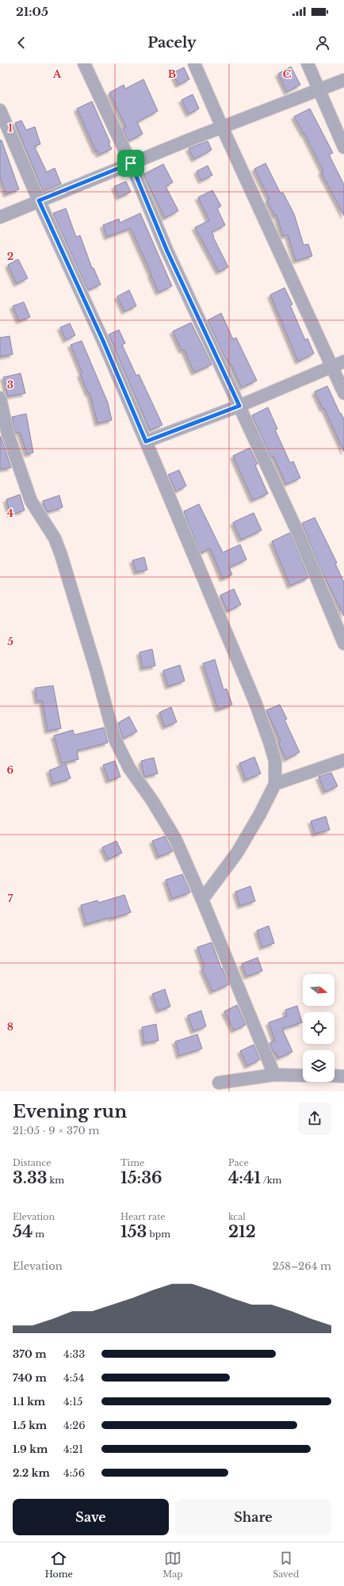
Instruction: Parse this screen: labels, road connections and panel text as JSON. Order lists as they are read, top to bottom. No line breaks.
{"north":"right","page":{"status":"21:05","header":"Pacely","heading":["Evening run","21:05 · 9 × 370 m"],"stats":[["Distance","3.33 km"],["Time","15:36"],["Pace","4:41 /km"],["Elevation","54 m"],["Heart rate","153 bpm"],["kcal","212"]],"chart":["Elevation","258–264 m"],"list":[{"name":"370 m","note":"4:33"},{"name":"740 m","note":"4:54"},{"name":"1.1 km","note":"4:15"},{"name":"1.5 km","note":"4:26"},{"name":"1.9 km","note":"4:21"},{"name":"2.2 km","note":"4:56"}],"buttons":["Save","Share"],"tabs":["Home","Map","Saved"]},"grid":{"columns":["A","B","C"],"rows":["1","2","3","4","5","6","7","8"]}}
